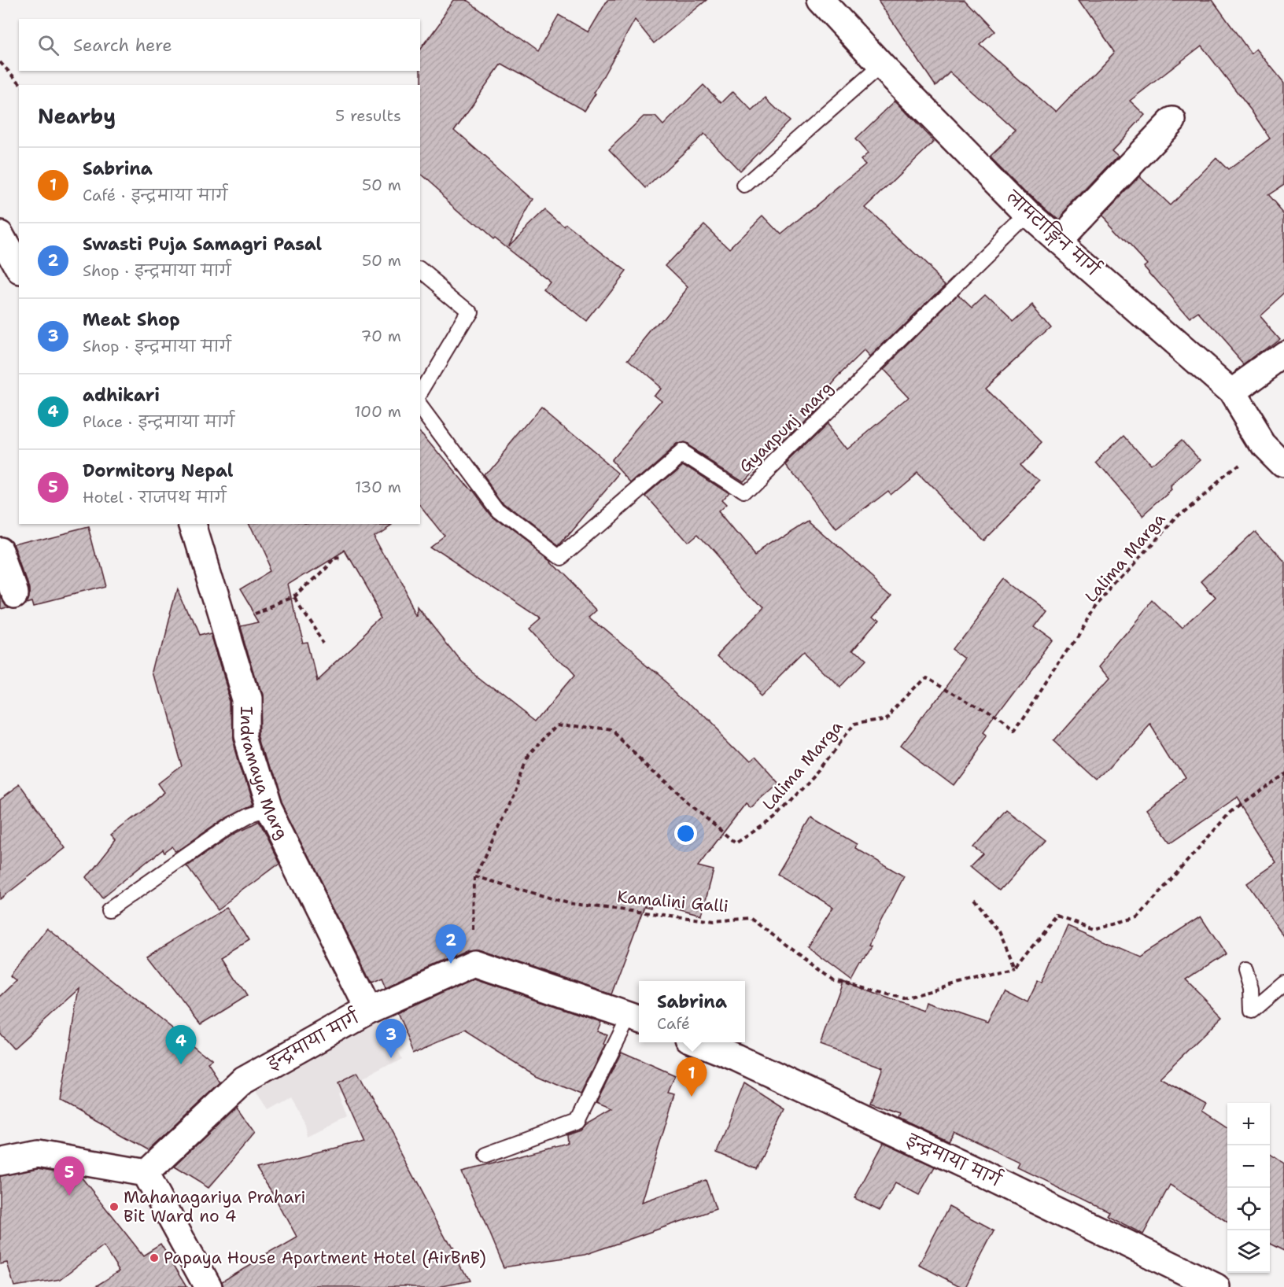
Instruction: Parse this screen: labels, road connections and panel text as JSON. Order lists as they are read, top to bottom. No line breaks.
{"streets":{"street":["लामटाङ्गिन मार्ग","Indramaya Marg","इन्द्रमाया मार्ग"],"lane":["Gyanpunj marg"],"path":["Lalima Marga","Kamalini Galli"]},"crossings":[["लामटाङ्गिन मार्ग","Gyanpunj marg"],["लामटाङ्गिन मार्ग","Lalima Marga"],["Lalima Marga","Kamalini Galli"],["Lalima Marga","इन्द्रमाया मार्ग"],["Indramaya Marg","इन्द्रमाया मार्ग"]],"places":["Mahanagariya Prahari Bit Ward no 4","Papaya House Apartment Hotel (AirBnB)"],"page":{"search":"Search here","heading":["Nearby","5 results"],"list":[{"mark":"1","name":"Sabrina","note":"Café · इन्द्रमाया मार्ग","value":"50 m"},{"mark":"2","name":"Swasti Puja Samagri Pasal","note":"Shop · इन्द्रमाया मार्ग","value":"50 m"},{"mark":"3","name":"Meat Shop","note":"Shop · इन्द्रमाया मार्ग","value":"70 m"},{"mark":"4","name":"adhikari","note":"Place · इन्द्रमाया मार्ग","value":"100 m"},{"mark":"5","name":"Dormitory Nepal","note":"Hotel · राजपथ मार्ग","value":"130 m"}],"pins":["2","3","4","1","5"],"popup":["Sabrina","Café"],"map_buttons":["+","−"]}}
